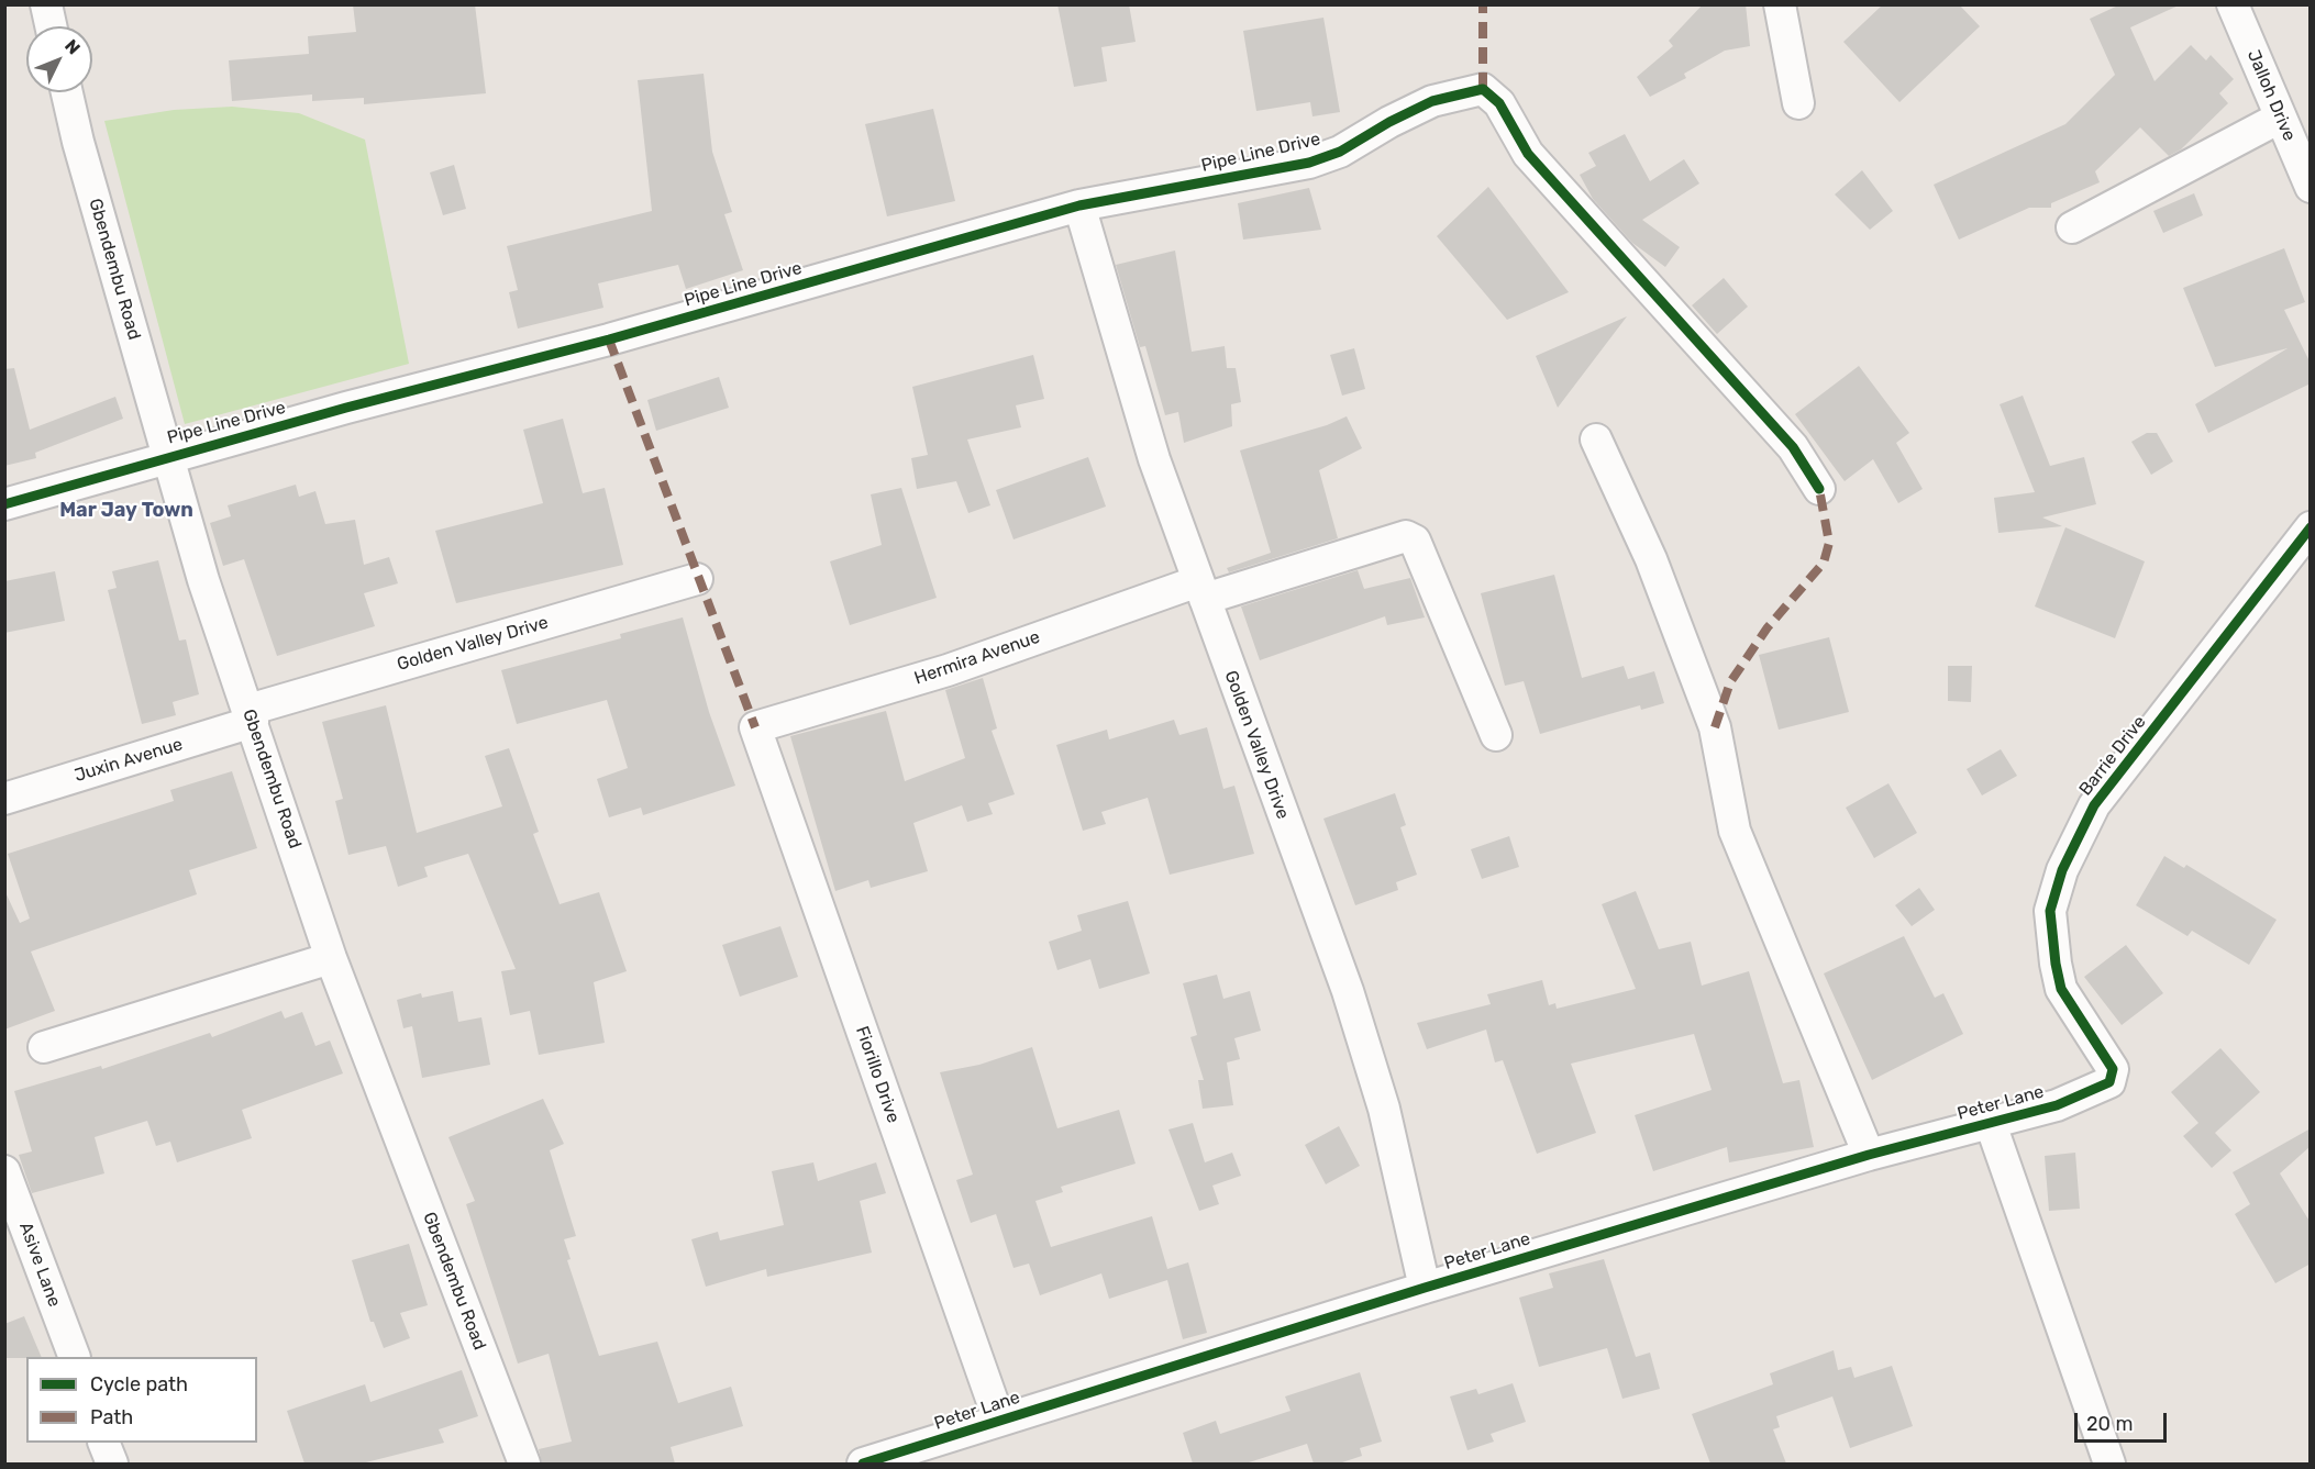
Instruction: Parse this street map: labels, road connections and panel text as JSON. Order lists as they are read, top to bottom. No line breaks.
{"streets":{"street":["Jalloh Drive","Pipe Line Drive","Gbendembu Road","Golden Valley Drive","Hermira Avenue","Barrie Drive","Juxin Avenue","Fiorillo Drive","Peter Lane","Asive Lane"]},"crossings":[["Pipe Line Drive","Gbendembu Road"],["Pipe Line Drive","Golden Valley Drive"],["Gbendembu Road","Golden Valley Drive"],["Gbendembu Road","Juxin Avenue"],["Golden Valley Drive","Hermira Avenue"],["Golden Valley Drive","Juxin Avenue"],["Golden Valley Drive","Peter Lane"],["Hermira Avenue","Fiorillo Drive"],["Barrie Drive","Peter Lane"],["Fiorillo Drive","Peter Lane"]],"districts":["Mar Jay Town"],"legend":["Cycle path","Path"],"scale_bar":"20 m","north":"top right"}
